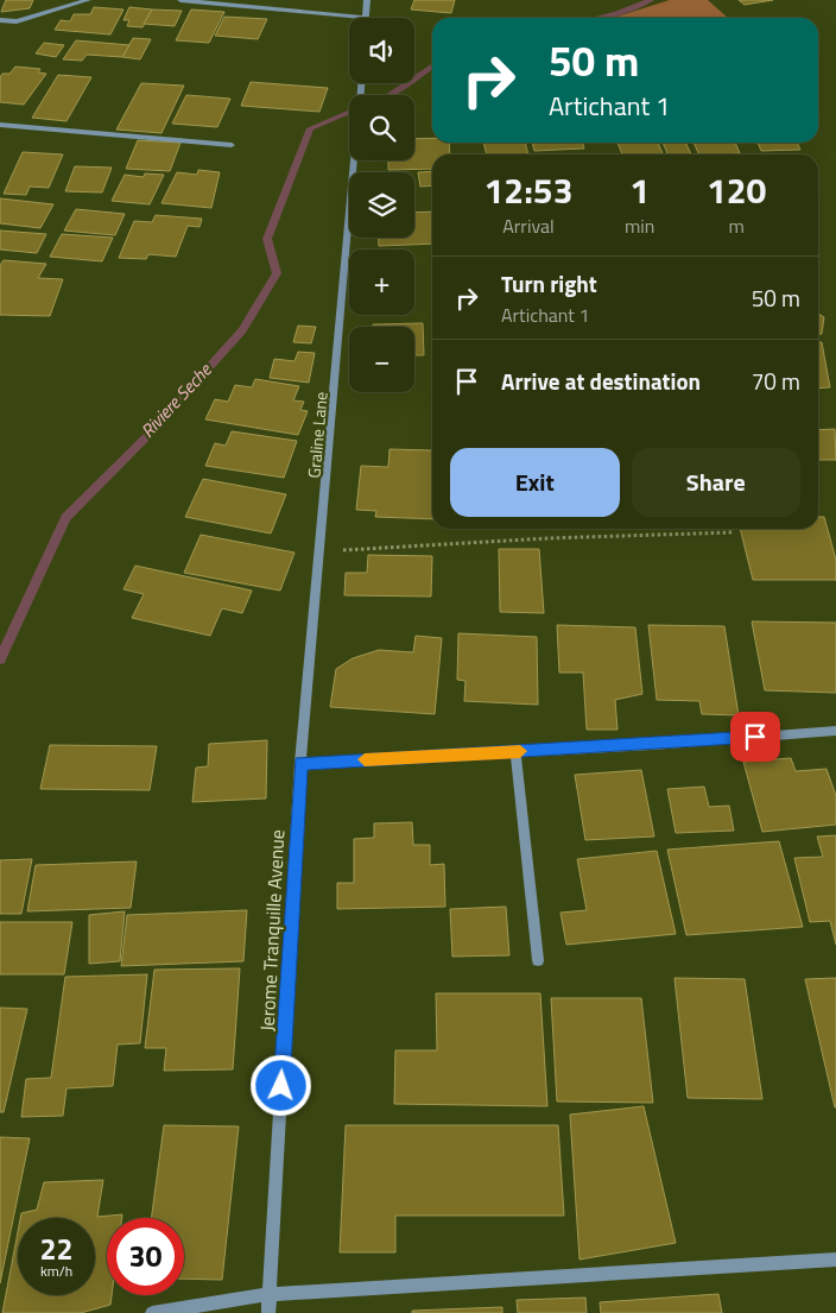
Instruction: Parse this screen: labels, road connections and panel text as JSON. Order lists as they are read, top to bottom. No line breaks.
{"streets":{"street":["Graline Lane","Jerome Tranquille Avenue"]},"crossings":[["Graline Lane","Jerome Tranquille Avenue"]],"water":["Riviere Seche"],"page":{"map_buttons":["+","−"],"turn":["50 m","Artichant 1"],"eta":["12:53","Arrival","1","min","120","m"],"list":[{"name":"Turn right","note":"Artichant 1","value":"50 m"},{"name":"Arrive at destination","value":"70 m"}],"buttons":["Exit","Share"],"speed":"22 km/h","limit":"30"}}
